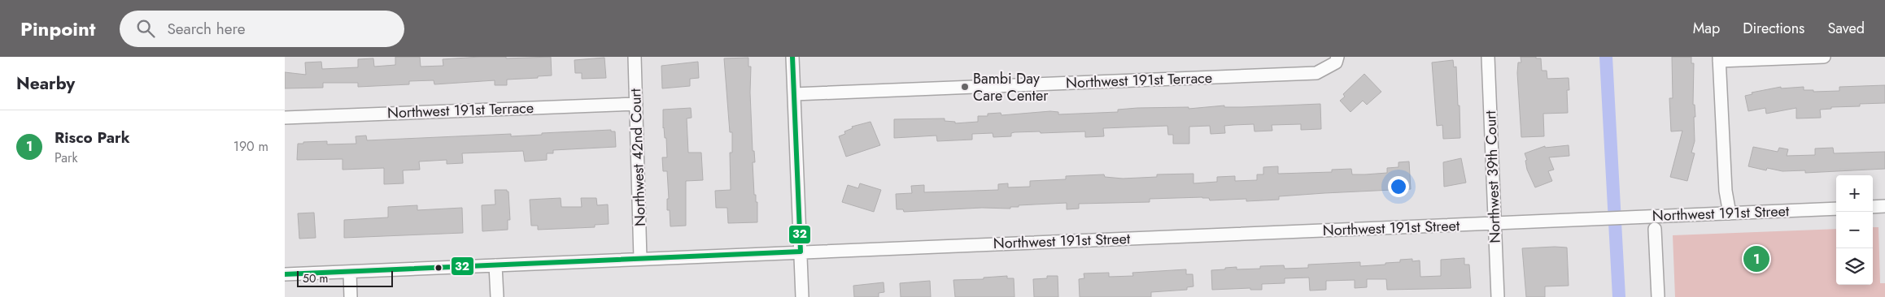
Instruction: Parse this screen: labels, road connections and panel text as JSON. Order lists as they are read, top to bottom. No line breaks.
{"streets":{"street":["Northwest 191st Terrace","Northwest 42nd Court","Northwest 39th Court","Northwest 191st Street"]},"crossings":[["Northwest 191st Terrace","Northwest 42nd Court"],["Northwest 42nd Court","Northwest 191st Street"],["Northwest 39th Court","Northwest 191st Street"]],"places":["Bambi Day Care Center"],"lines":["transit line 32"],"scale_bar":"50 m","page":{"header":"Pinpoint","search":"Search here","nav":["Map","Directions","Saved"],"heading":"Nearby","list":[{"mark":"1","name":"Risco Park","note":"Park","value":"190 m"}],"map_buttons":["+","−"],"pins":"1","scale":"50 m"}}
